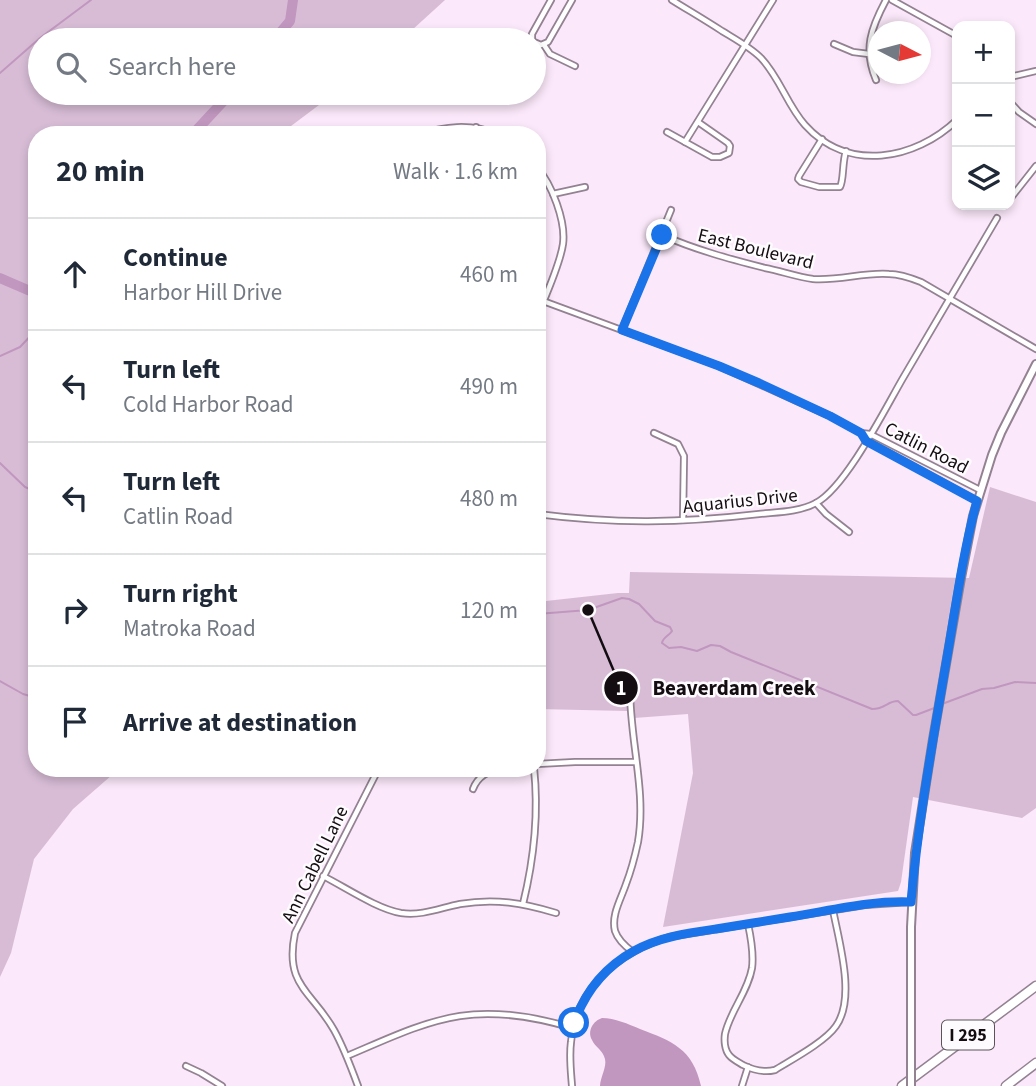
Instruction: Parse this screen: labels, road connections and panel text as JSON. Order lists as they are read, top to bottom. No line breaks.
{"streets":{"highway":["I 295"],"street":["East Boulevard","Catlin Road","Aquarius Drive","Ann Cabell Lane"]},"crossings":[["East Boulevard","Aquarius Drive"],["Catlin Road","Aquarius Drive"]],"places":["Beaverdam Creek"],"north":"right","page":{"map_buttons":["+","−"],"search":"Search here","heading":["20 min","Walk · 1.6 km"],"list":[["Continue","Harbor Hill Drive","460 m"],["Turn left","Cold Harbor Road","490 m"],["Turn left","Catlin Road","480 m"],["Turn right","Matroka Road","120 m"],"Arrive at destination"]}}
